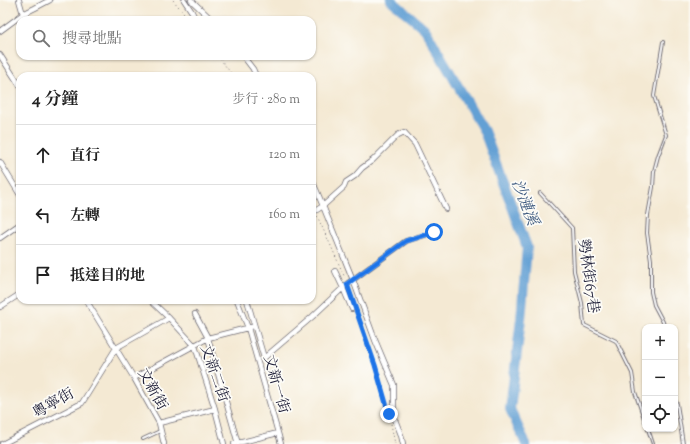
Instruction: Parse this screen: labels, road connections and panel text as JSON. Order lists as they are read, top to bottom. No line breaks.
{"streets":{"street":["文新二街","文新一街","文新街","粵寧街"],"lane":["勢林街67巷"]},"crossings":[["文新二街","文新一街"],["文新二街","粵寧街"],["文新街","粵寧街"]],"water":["沙漣溪"],"page":{"search":"搜尋地點","heading":["4 分鐘","步行 · 280 m"],"list":[["直行","120 m"],["左轉","160 m"],"抵達目的地"],"map_buttons":["+","−"]}}
